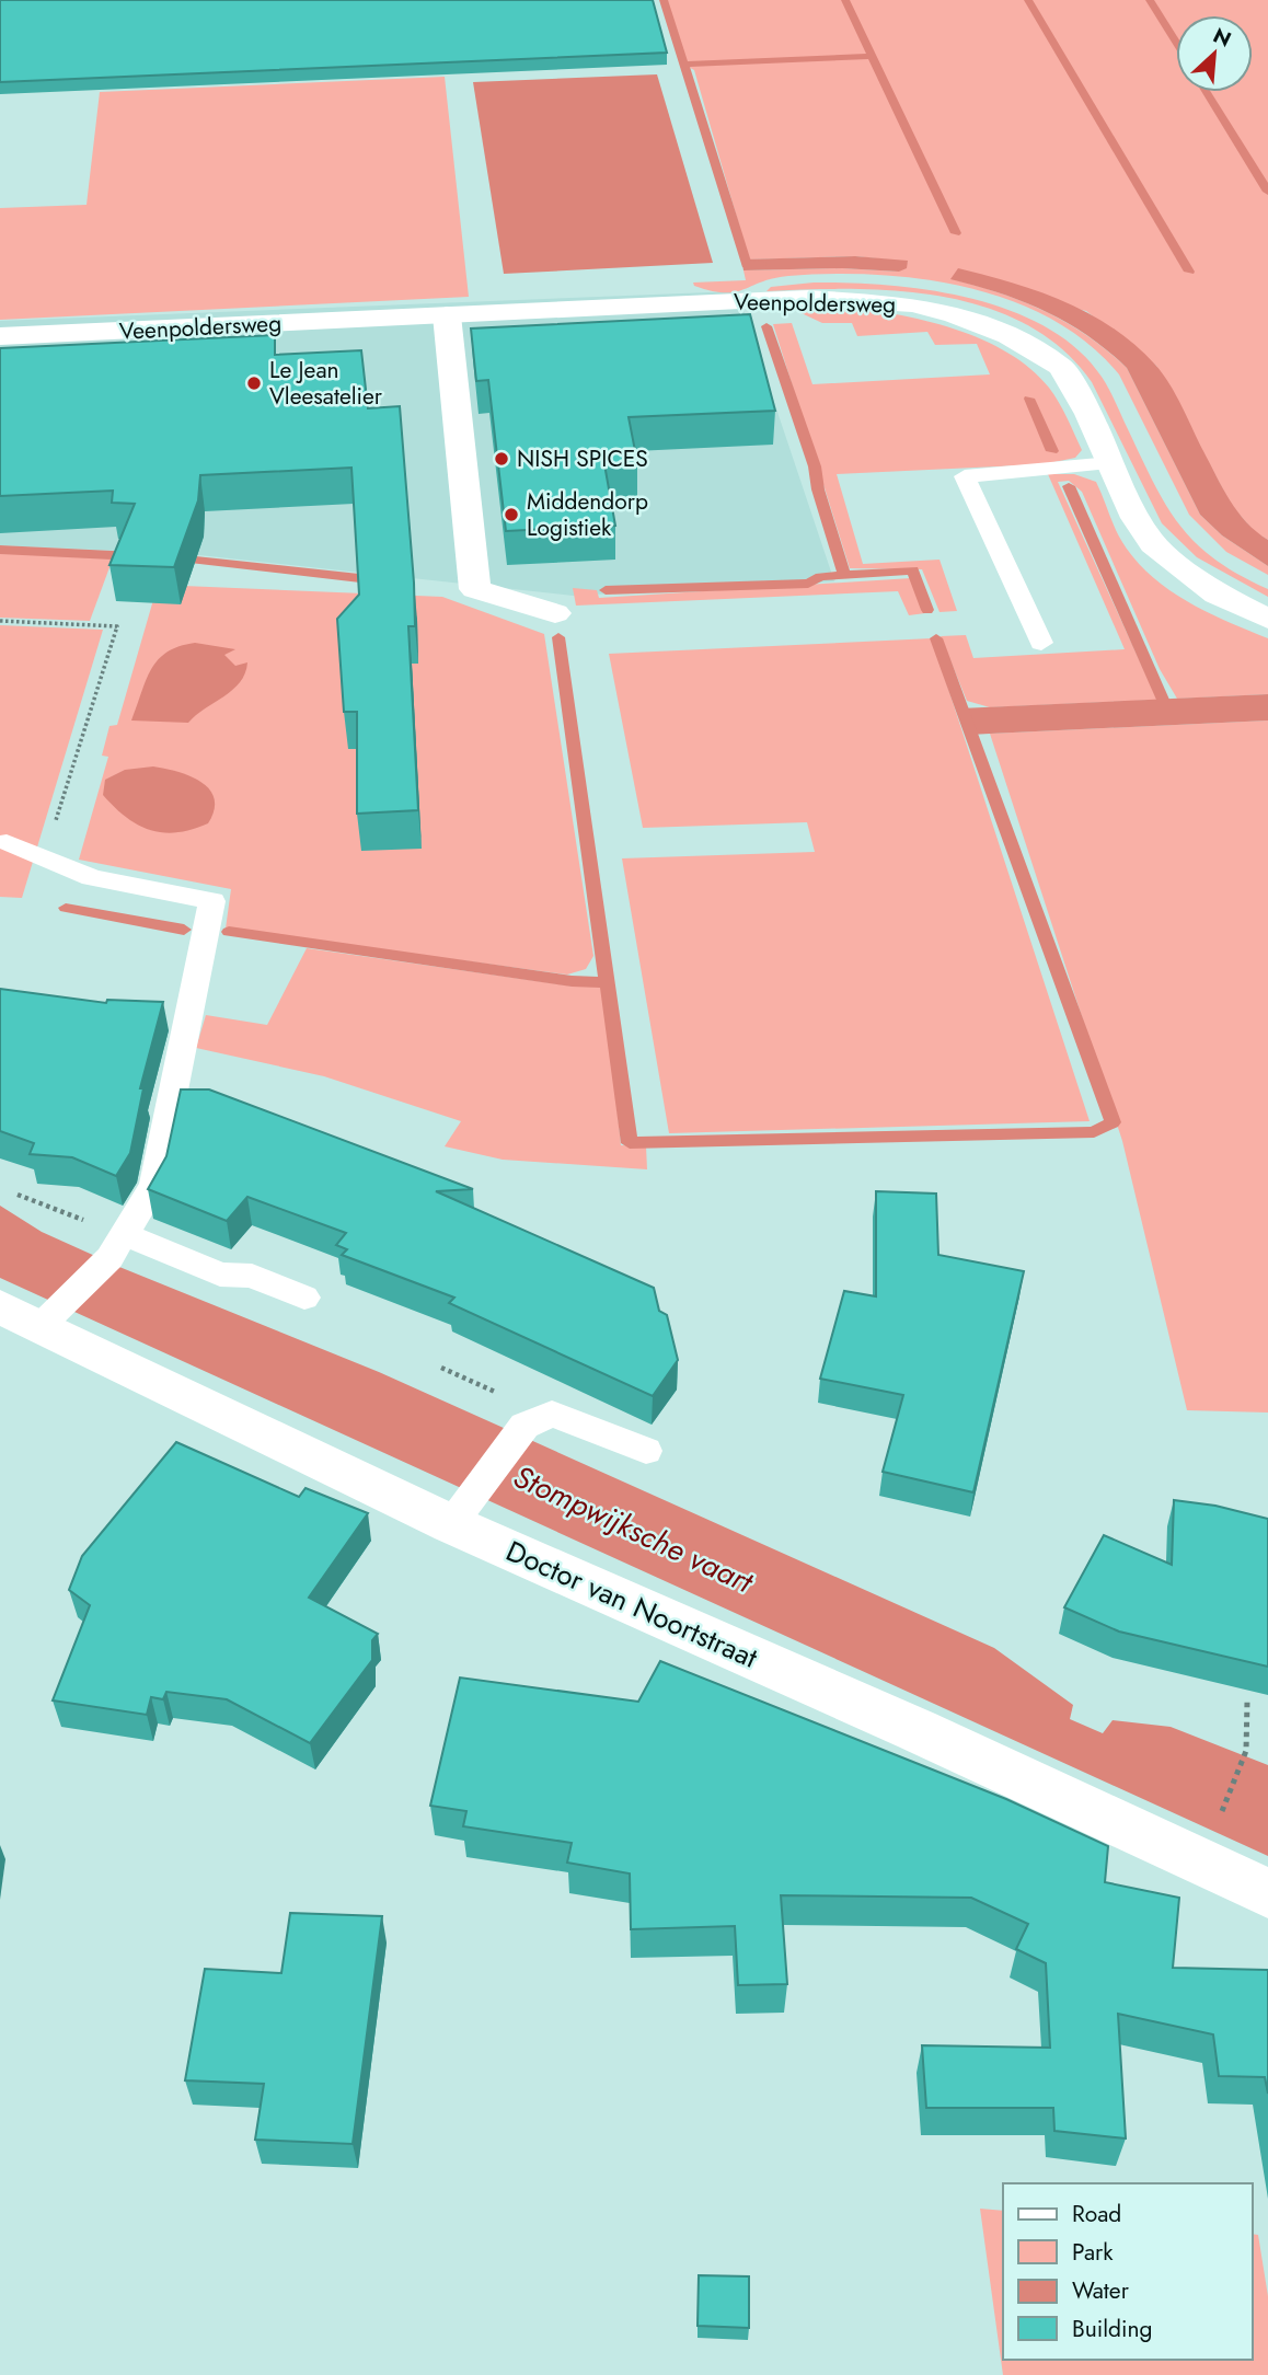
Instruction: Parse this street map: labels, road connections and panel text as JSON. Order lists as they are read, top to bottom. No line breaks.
{"streets":{"street":["Veenpoldersweg","Doctor van Noortstraat"]},"water":["Stompwijksche vaart"],"places":["Le Jean Vleesatelier","NISH SPICES","Middendorp Logistiek"],"legend":["Road","Park","Water","Building"],"north":"top right"}
